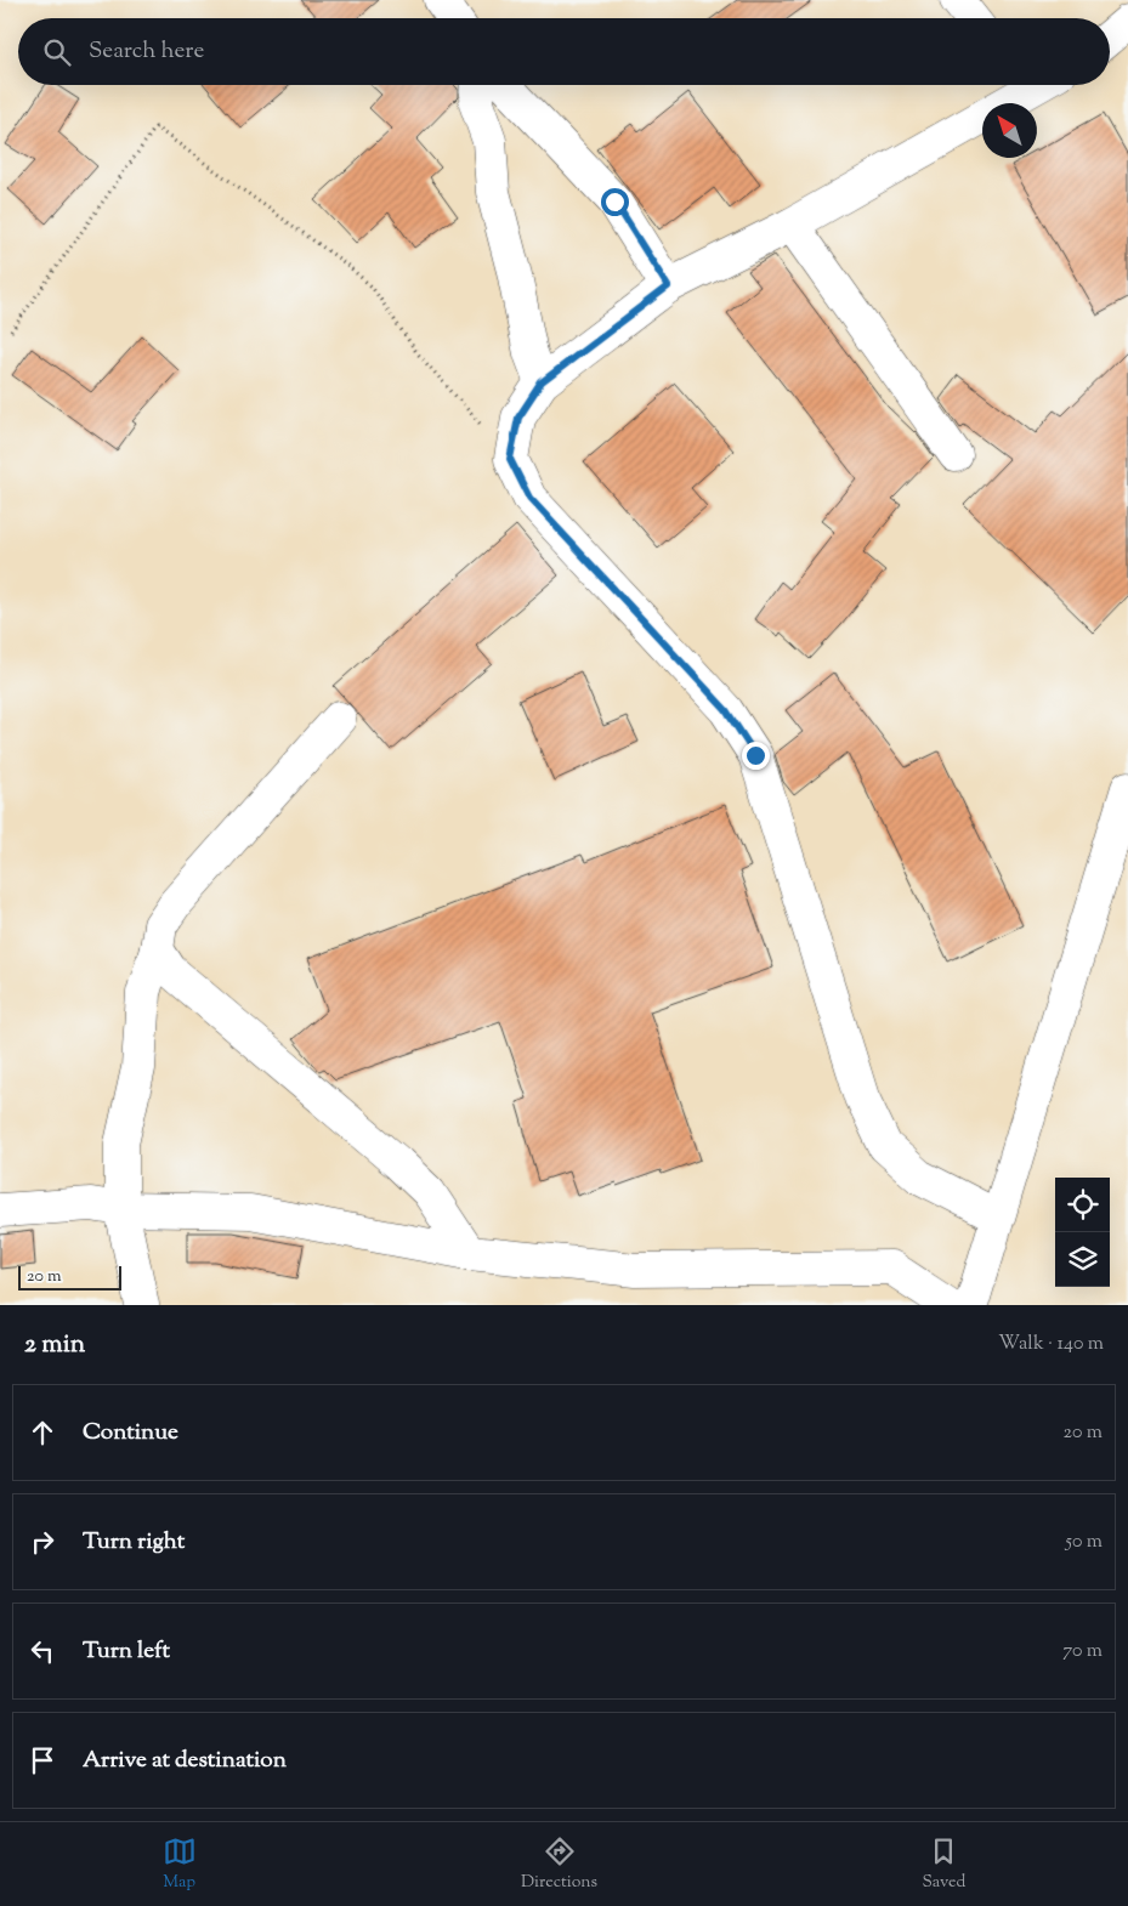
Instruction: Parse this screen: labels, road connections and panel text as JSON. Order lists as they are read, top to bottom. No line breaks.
{"scale_bar":"20 m","north":"top left","page":{"search":"Search here","scale":"20 m","heading":["2 min","Walk · 140 m"],"list":[["Continue","20 m"],["Turn right","50 m"],["Turn left","70 m"],"Arrive at destination"],"nav":["Map","Directions","Saved"]}}
